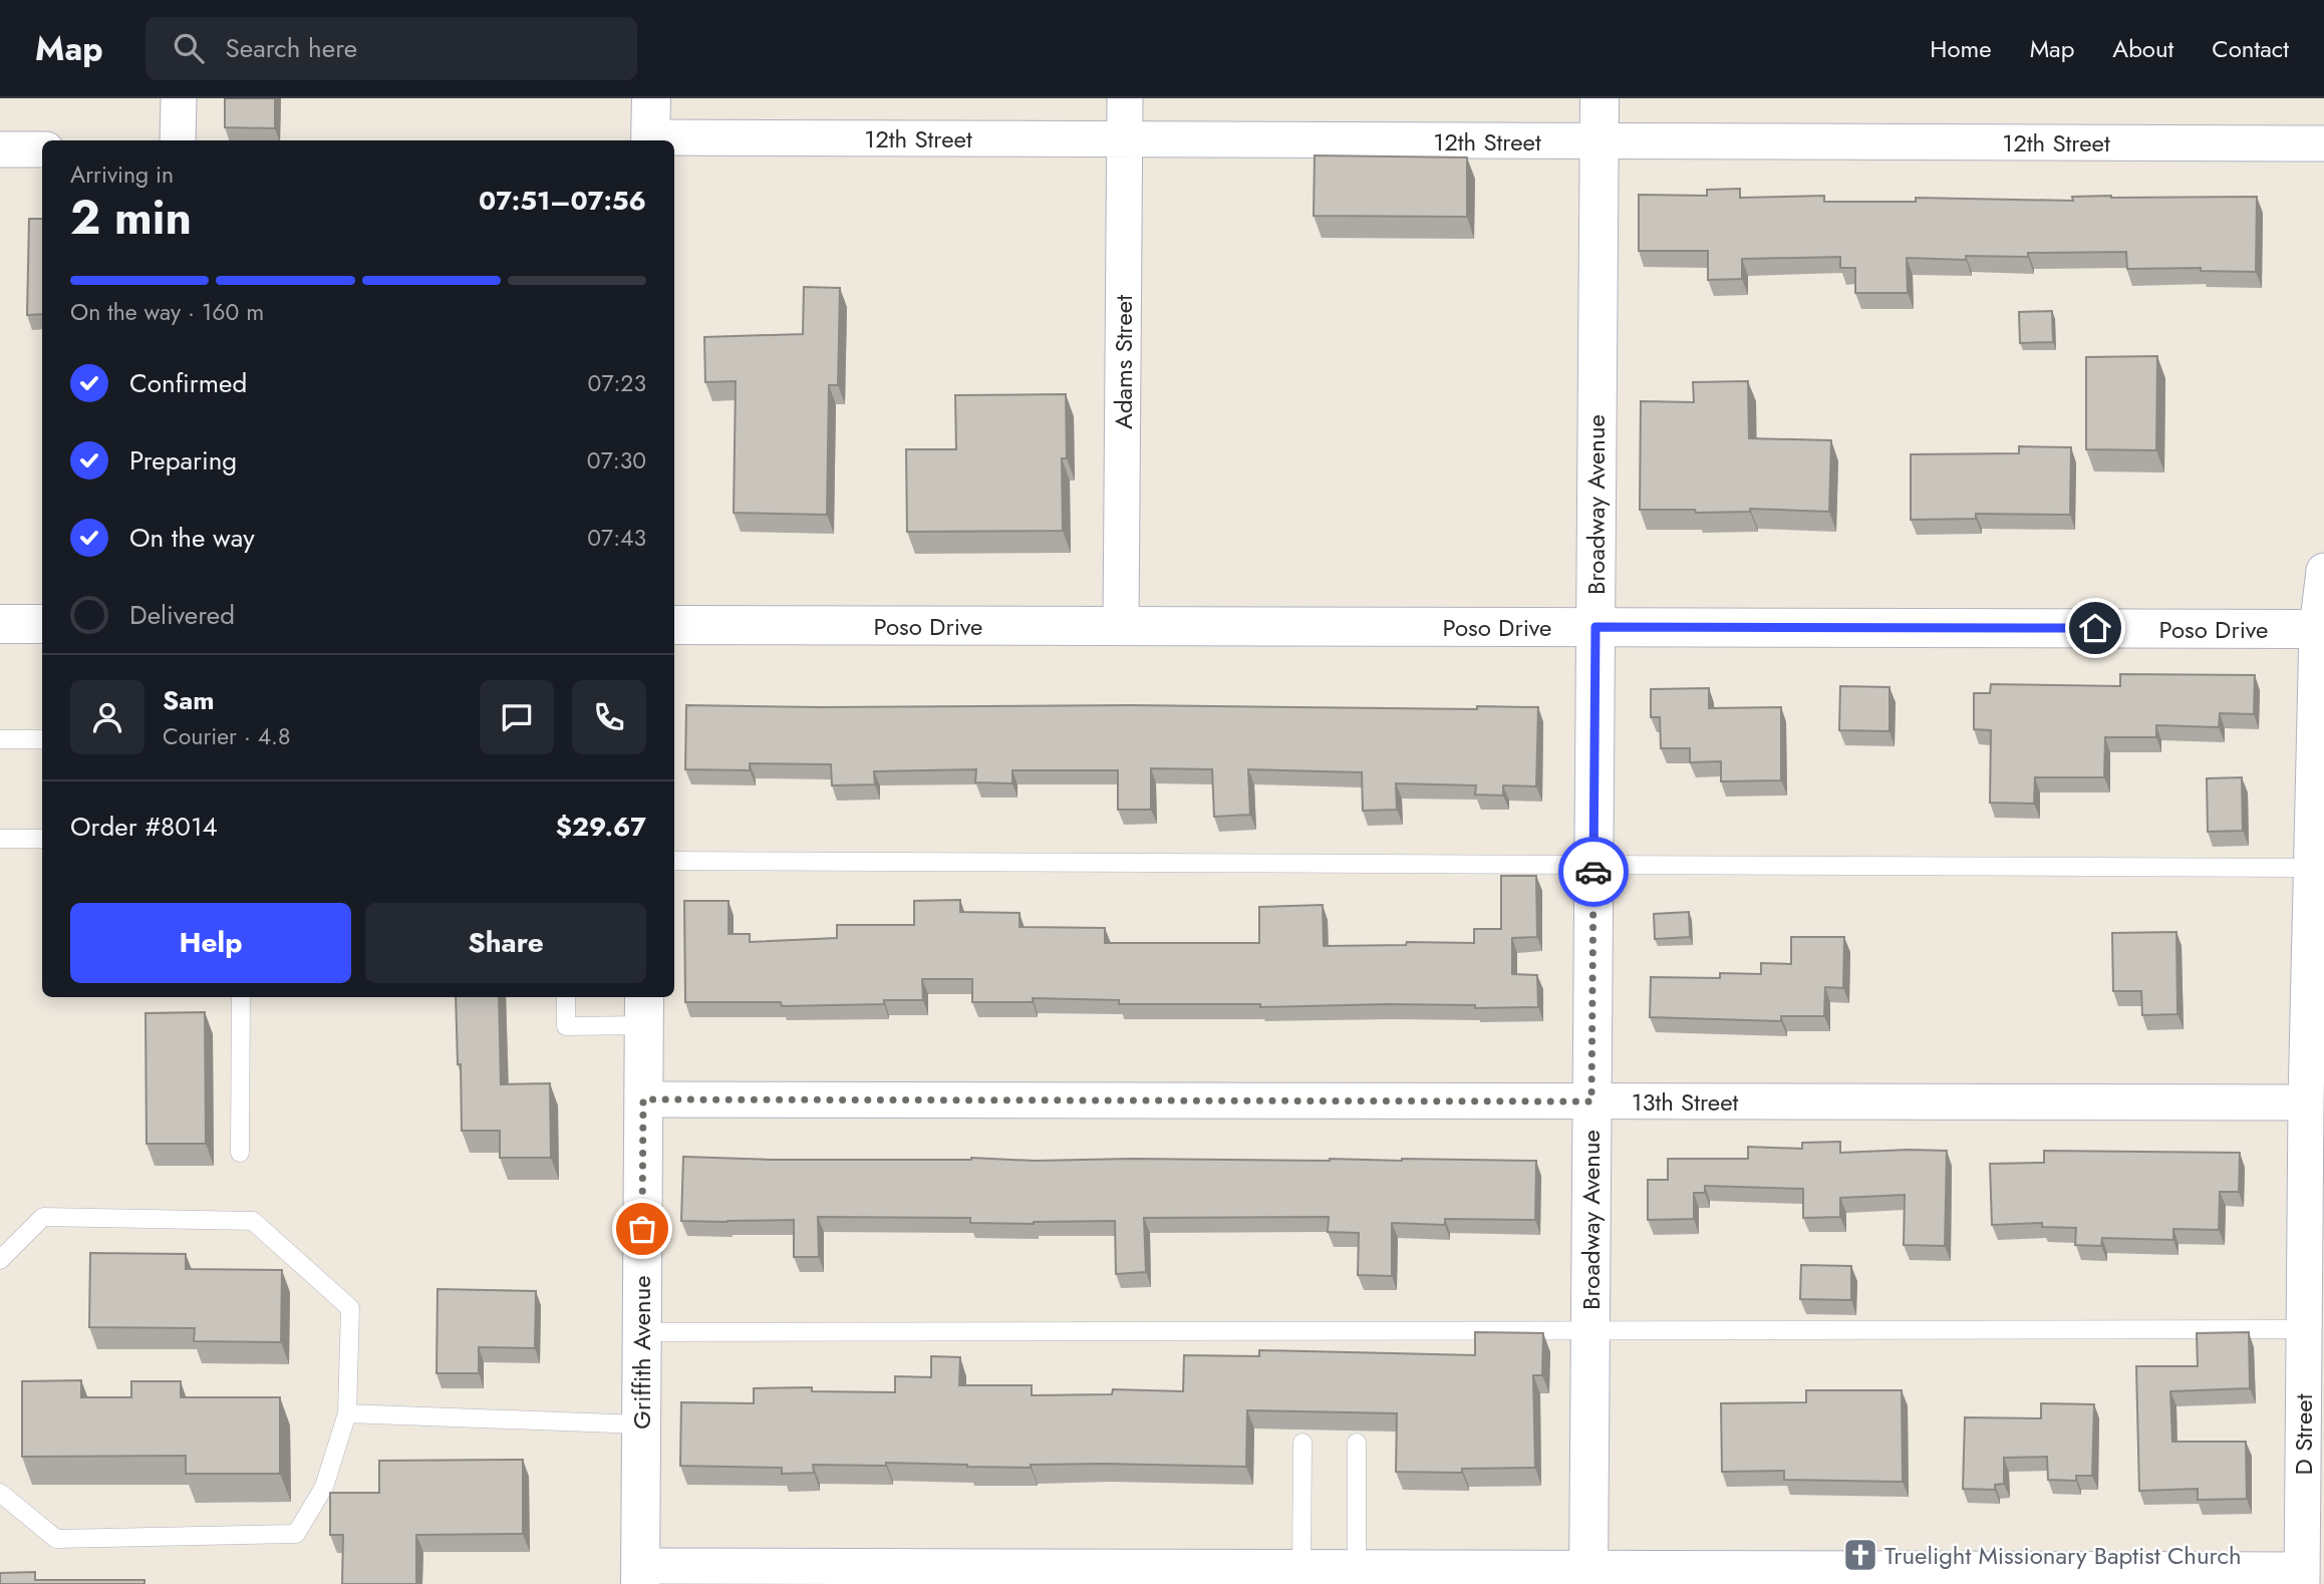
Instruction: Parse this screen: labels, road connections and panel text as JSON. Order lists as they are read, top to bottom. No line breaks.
{"streets":{"street":["12th Street","Adams Street","Broadway Avenue","Poso Drive","13th Street","Griffith Avenue","D Street"]},"crossings":[["12th Street","Adams Street"],["12th Street","Broadway Avenue"],["Adams Street","Poso Drive"],["Broadway Avenue","Poso Drive"],["Broadway Avenue","13th Street"],["Poso Drive","D Street"],["13th Street","Griffith Avenue"],["13th Street","D Street"]],"places":{"church":["Truelight Missionary Baptist Church"]},"page":{"header":"Map","search":"Search here","nav":["Home","Map","About","Contact"],"heading":["2 min","Arriving in","07:51–07:56"],"panel":["Sam","Courier · 4.8","Order #8014","$29.67"],"bar":"On the way · 160 m","list":[["Confirmed","07:23"],["Preparing","07:30"],["On the way","07:43"],"Delivered"],"buttons":["Help","Share"]}}
